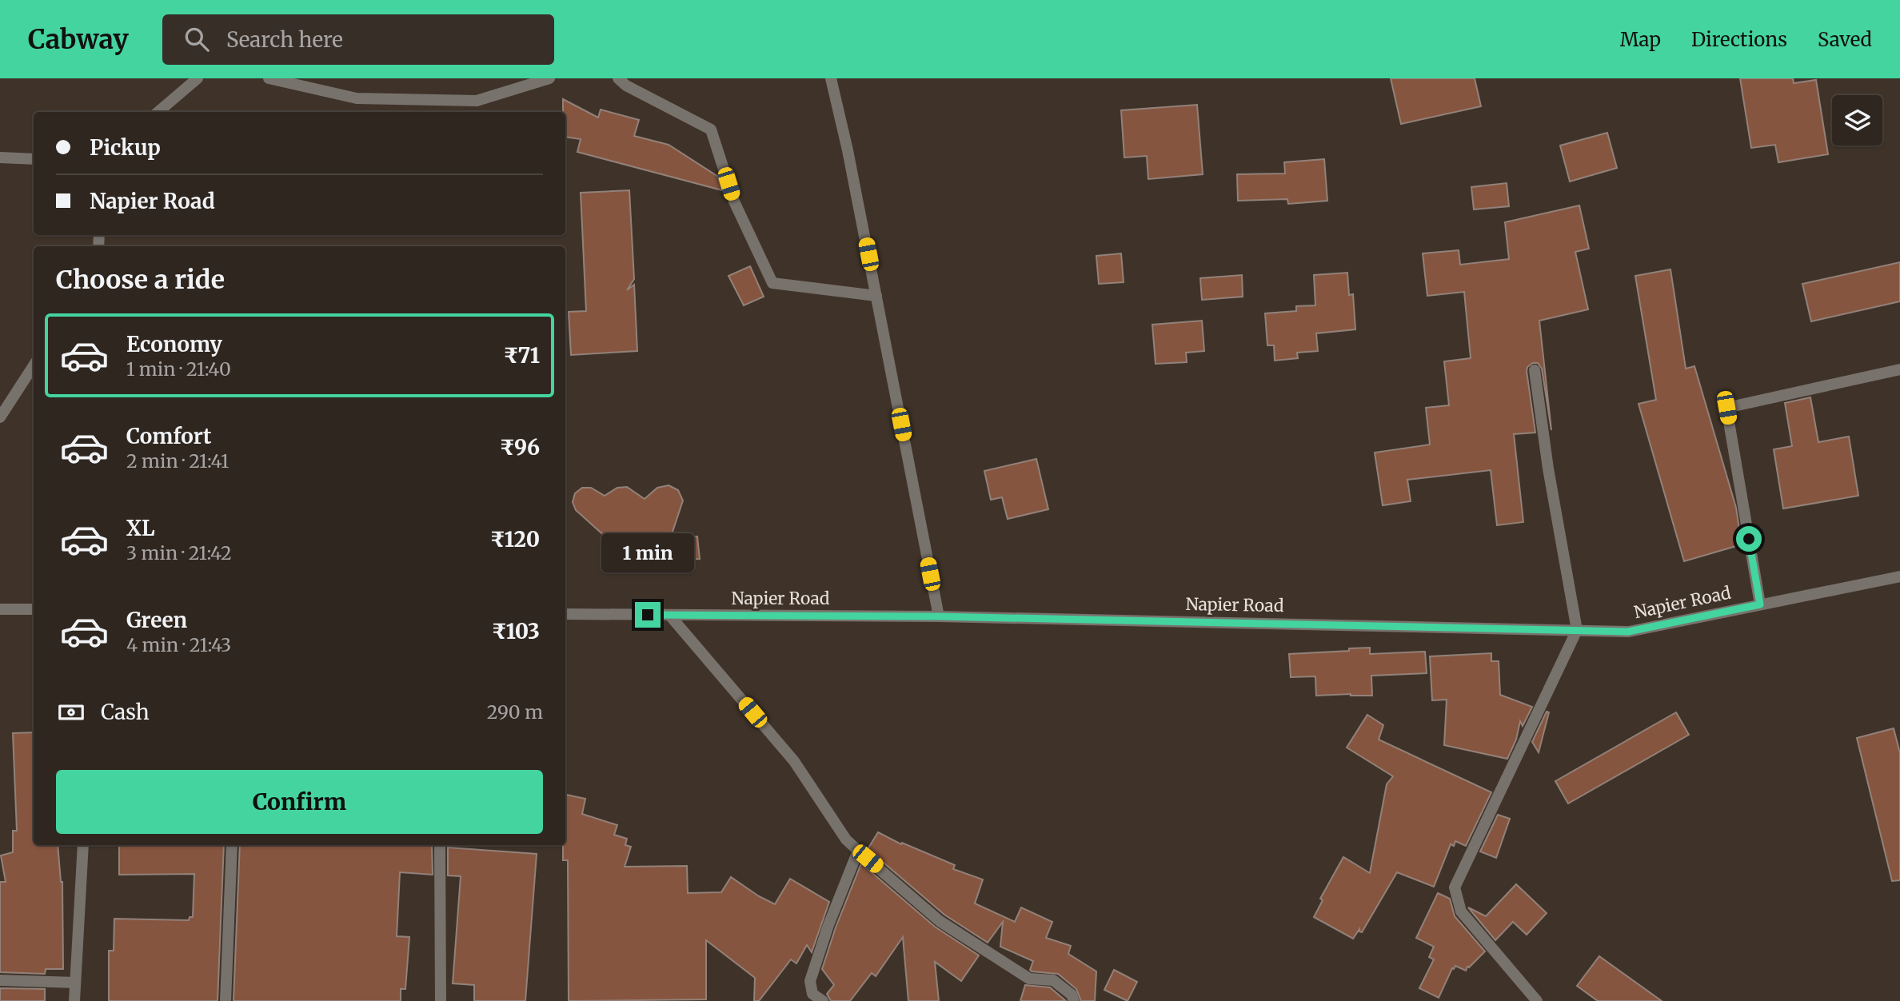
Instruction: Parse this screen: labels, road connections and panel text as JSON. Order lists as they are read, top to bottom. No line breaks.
{"streets":{"street":["Napier Road"]},"page":{"header":"Cabway","search":"Search here","nav":["Map","Directions","Saved"],"banner":["Pickup","Napier Road"],"heading":"Choose a ride","list":[{"name":"Economy","note":"1 min · 21:40","value":"₹71"},{"name":"Comfort","note":"2 min · 21:41","value":"₹96"},{"name":"XL","note":"3 min · 21:42","value":"₹120"},{"name":"Green","note":"4 min · 21:43","value":"₹103"}],"bubble":"1 min","pay":["Cash","290 m"],"buttons":"Confirm"}}
